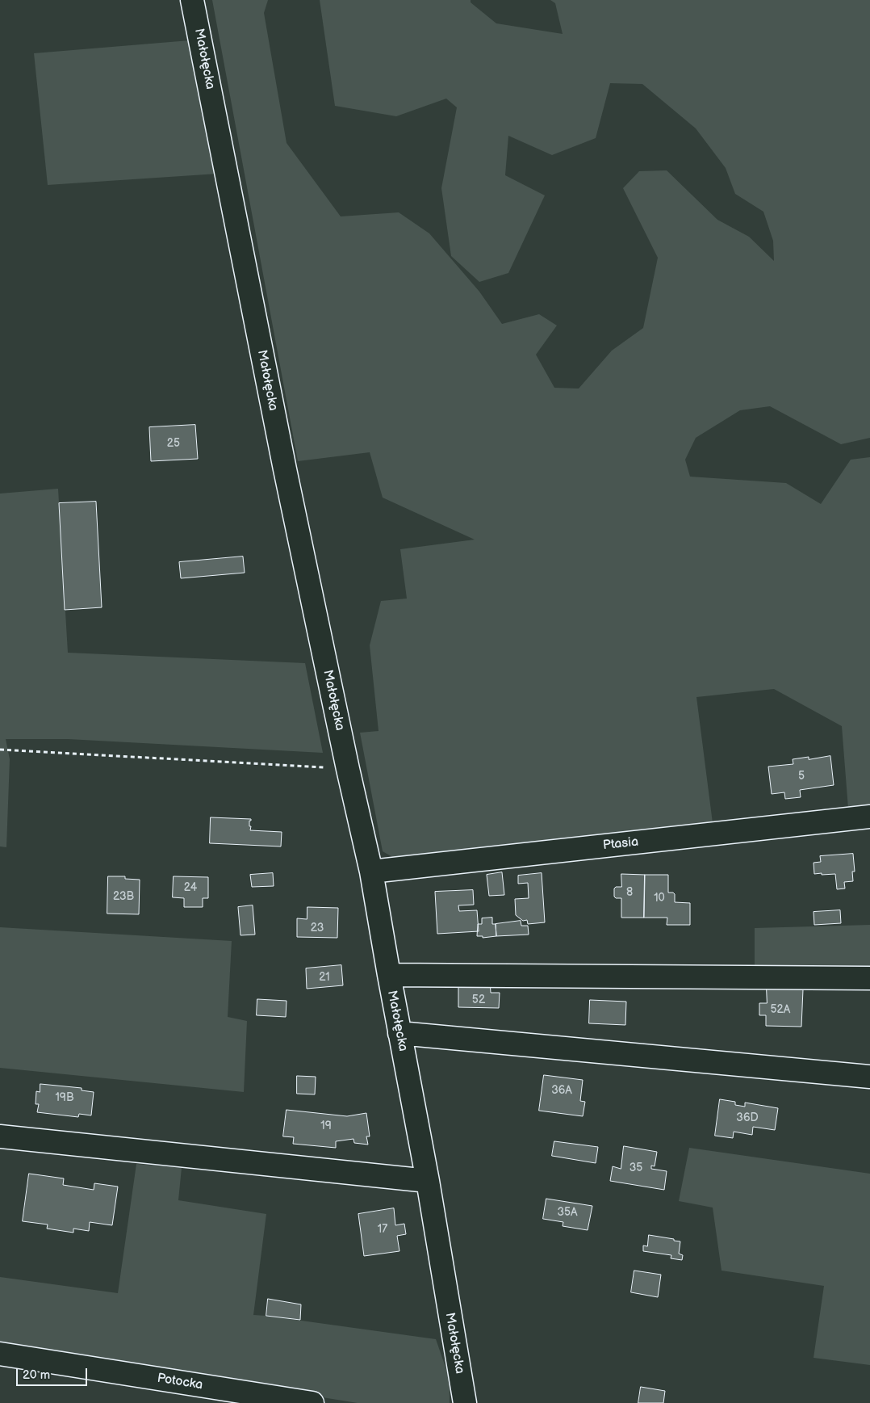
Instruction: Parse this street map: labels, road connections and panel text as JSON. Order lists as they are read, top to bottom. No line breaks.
{"streets":{"street":["Małołęcka","Ptasia","Potocka"]},"crossings":[["Małołęcka","Ptasia"]],"house_numbers":["25","5","24","8","23B","10","23","21","52","52A","36A","19B","36D","19","35","35A","17"],"scale_bar":"20 m"}
